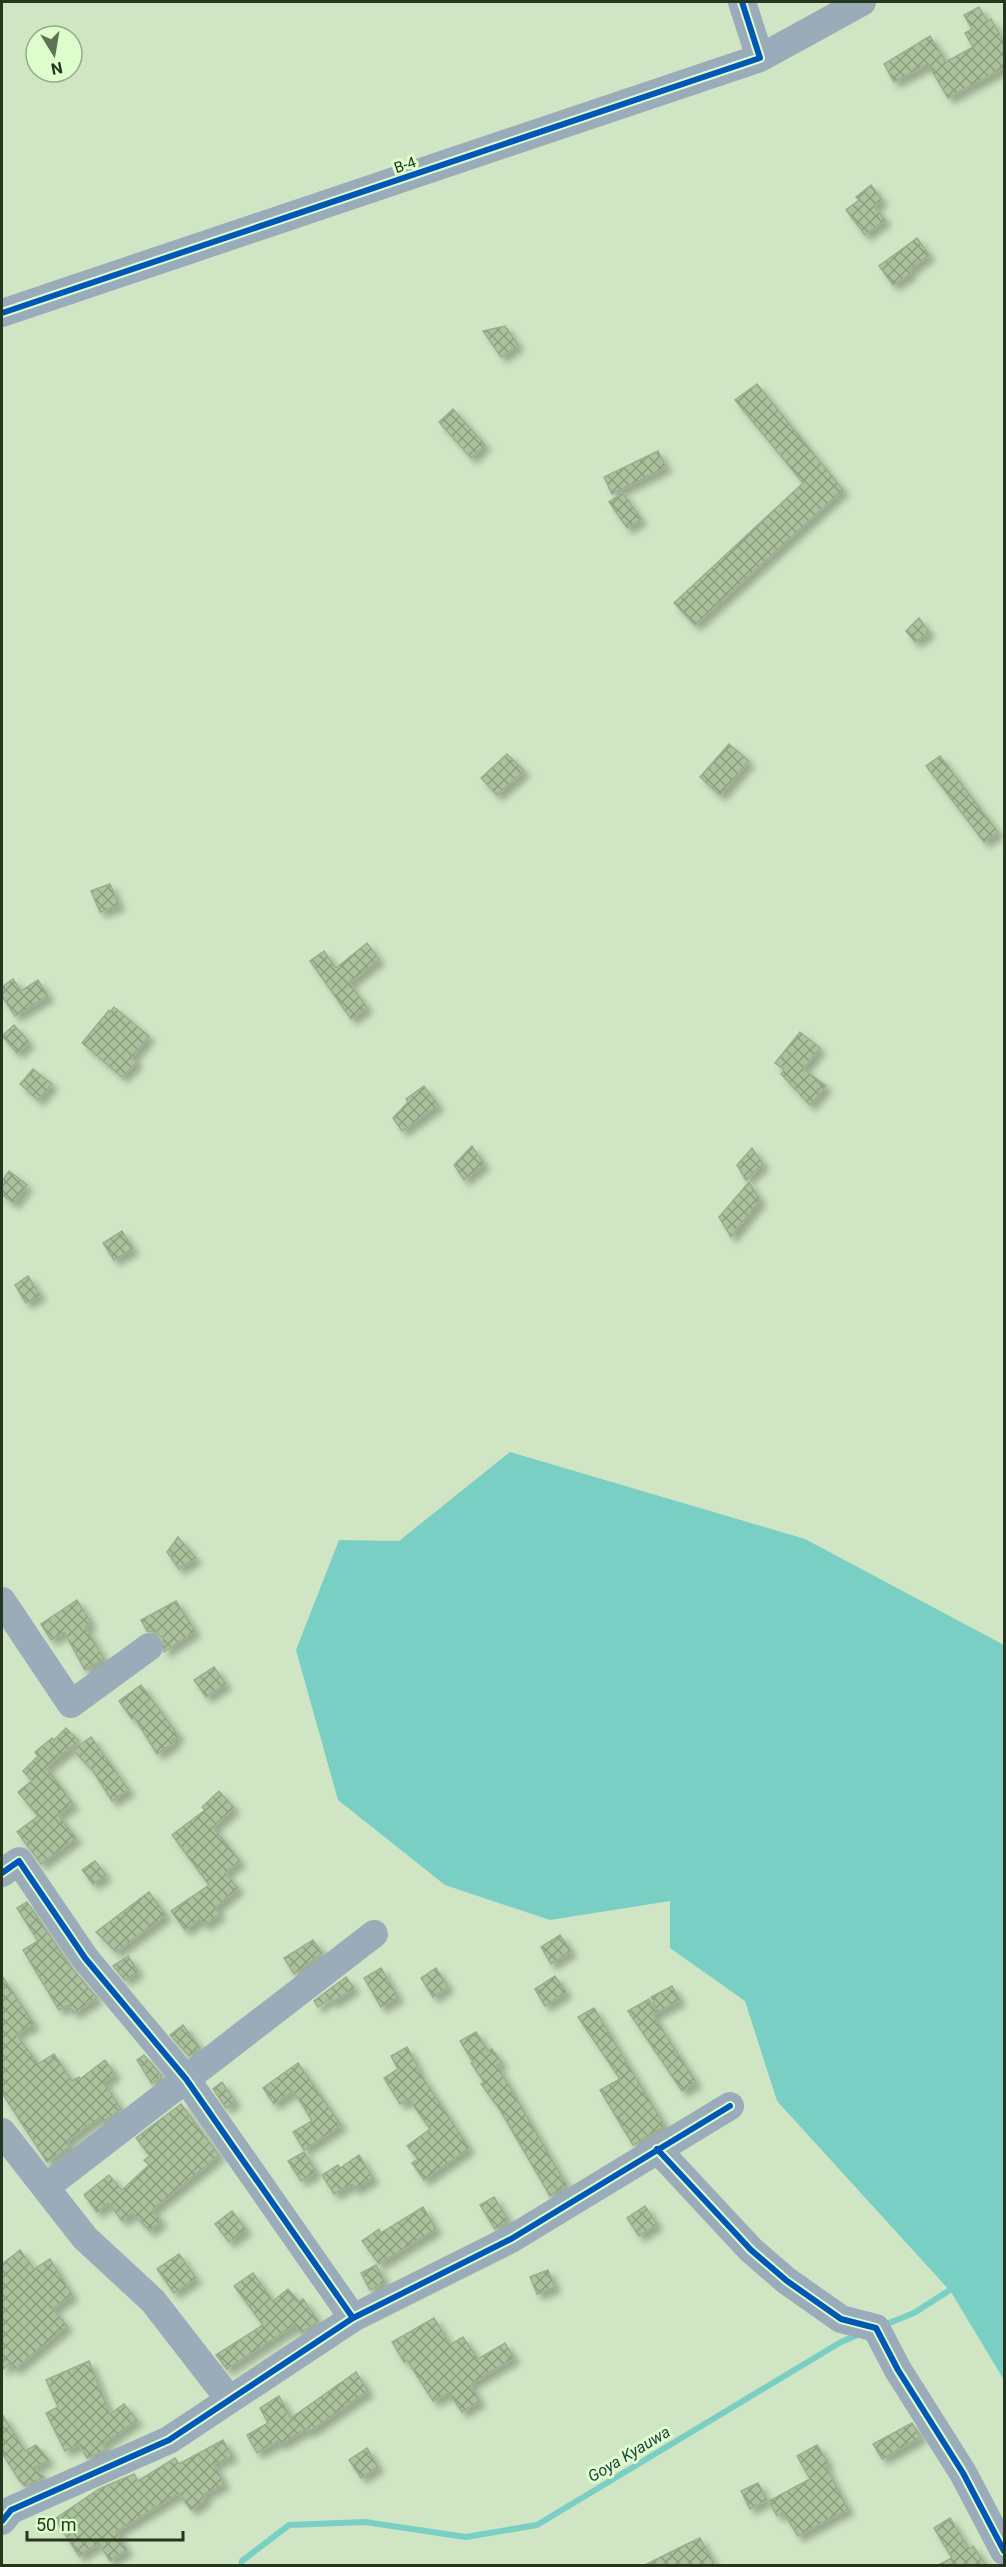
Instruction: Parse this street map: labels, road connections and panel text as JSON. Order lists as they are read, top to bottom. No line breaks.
{"streets":{"street":["B-4"]},"water":["Goya Kyauwa"],"scale_bar":"50 m","north":"bottom"}
